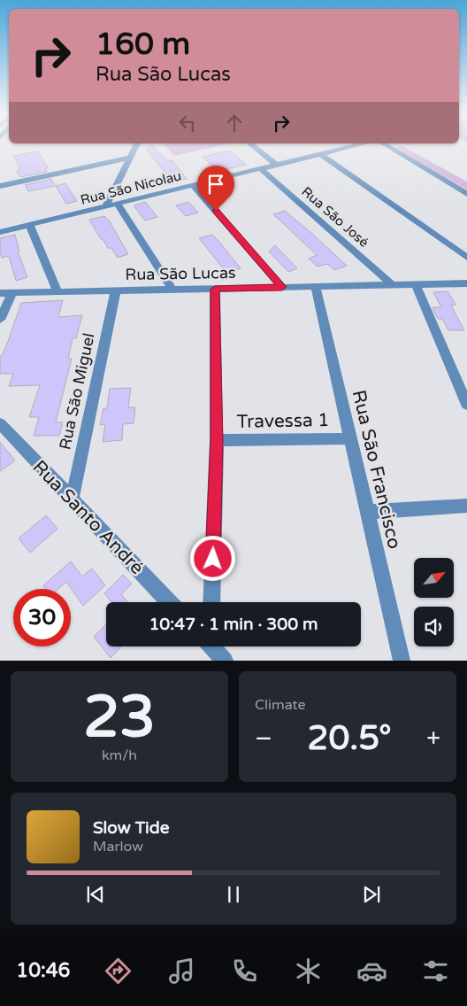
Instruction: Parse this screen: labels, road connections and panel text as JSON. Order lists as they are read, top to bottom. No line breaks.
{"streets":{"street":["Rua São Nicolau","Rua São José","Rua São Lucas","Rua São Miguel","Travessa 1","Rua São Francisco","Rua Santo André"]},"crossings":[["Rua São Nicolau","Rua São José"],["Rua São José","Rua São Lucas"],["Rua São Lucas","Rua São Miguel"],["Rua São Lucas","Rua São Francisco"],["Rua São Miguel","Rua Santo André"],["Travessa 1","Rua São Francisco"]],"north":"top right","page":{"turn":["160 m","Rua São Lucas"],"limit":"30","trip":"10:47 · 1 min · 300 m","tile":[["23","km/h"],"Climate"],"heat":["−","20.5°","+"],"song":["Slow Tide","Marlow"],"tabs":"10:46"}}
